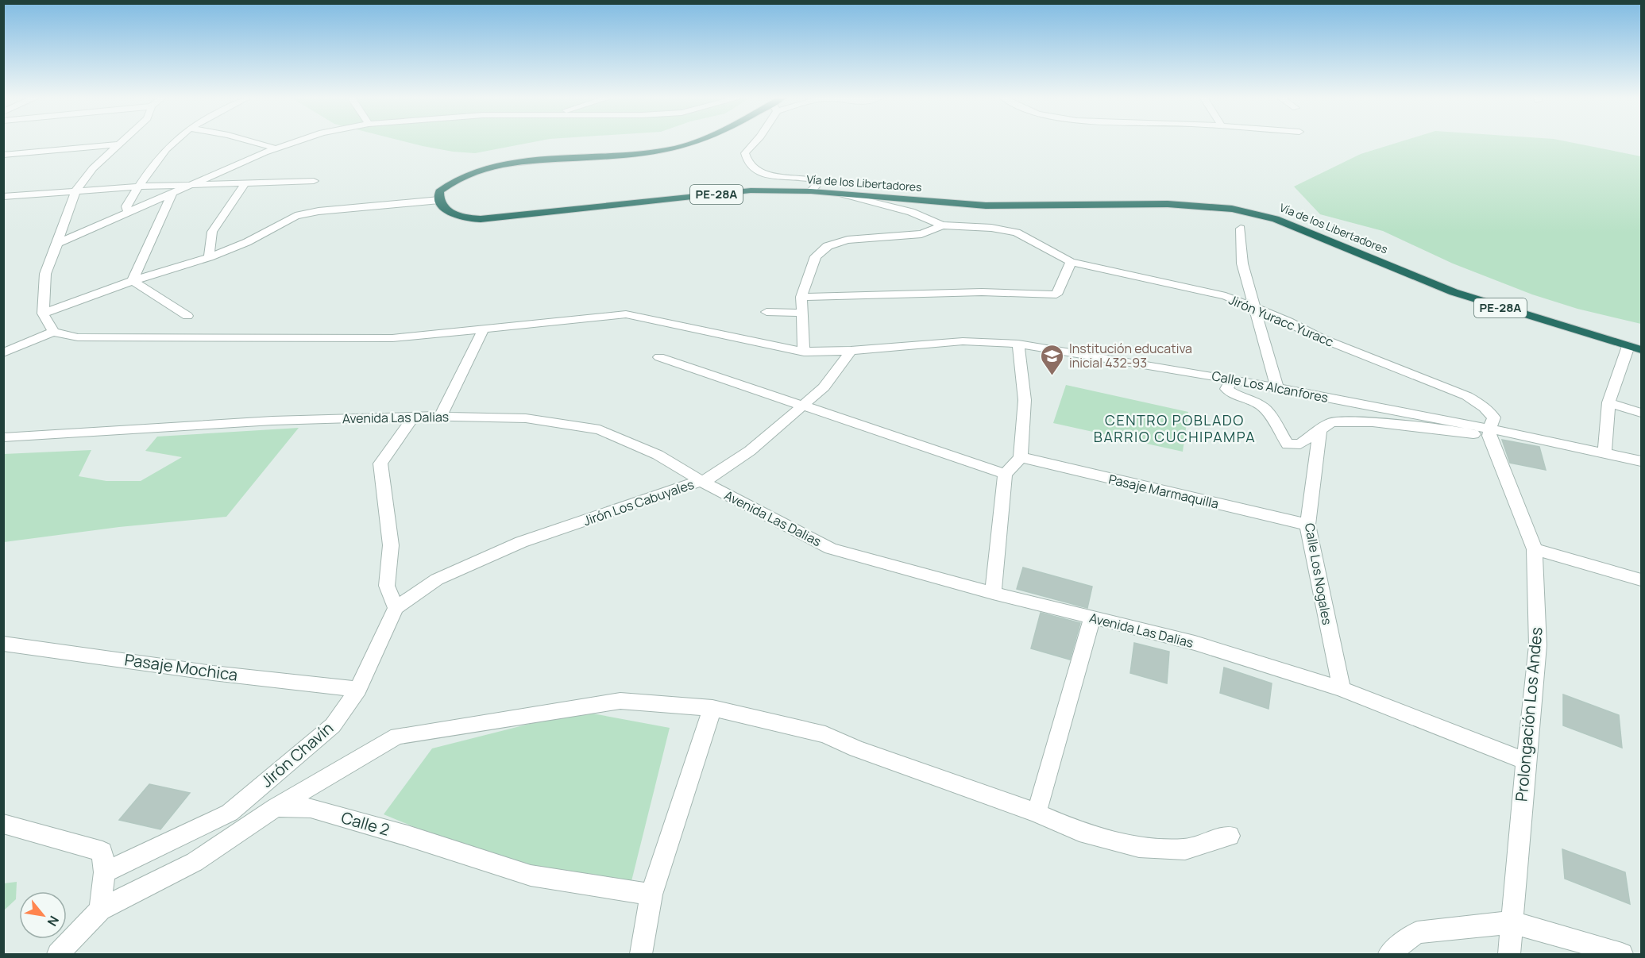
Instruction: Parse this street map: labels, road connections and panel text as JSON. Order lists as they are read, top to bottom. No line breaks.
{"streets":{"highway":["Vía de los Libertadores","PE-28A"],"street":["Jirón Yuracc Yuracc","Calle Los Alcanfores","Avenida Las Dalias","Pasaje Marmaquilla","Jirón Los Cabuyales","Calle Los Nogales","Pasaje Mochica","Prolongación Los Andes","Jirón Chavín","Calle 2"]},"crossings":[["Vía de los Libertadores","Jirón Yuracc Yuracc"],["Jirón Yuracc Yuracc","Calle Los Alcanfores"],["Jirón Yuracc Yuracc","Prolongación Los Andes"],["Calle Los Alcanfores","Jirón Los Cabuyales"],["Calle Los Alcanfores","Prolongación Los Andes"],["Avenida Las Dalias","Jirón Los Cabuyales"],["Avenida Las Dalias","Calle Los Nogales"],["Avenida Las Dalias","Prolongación Los Andes"],["Pasaje Marmaquilla","Calle Los Nogales"],["Jirón Los Cabuyales","Jirón Chavín"],["Pasaje Mochica","Jirón Chavín"]],"districts":["CENTRO POBLADO BARRIO CUCHIPAMPA"],"places":{"school or university":["Institución educativa inicial 432-93"]},"north":"bottom right"}
